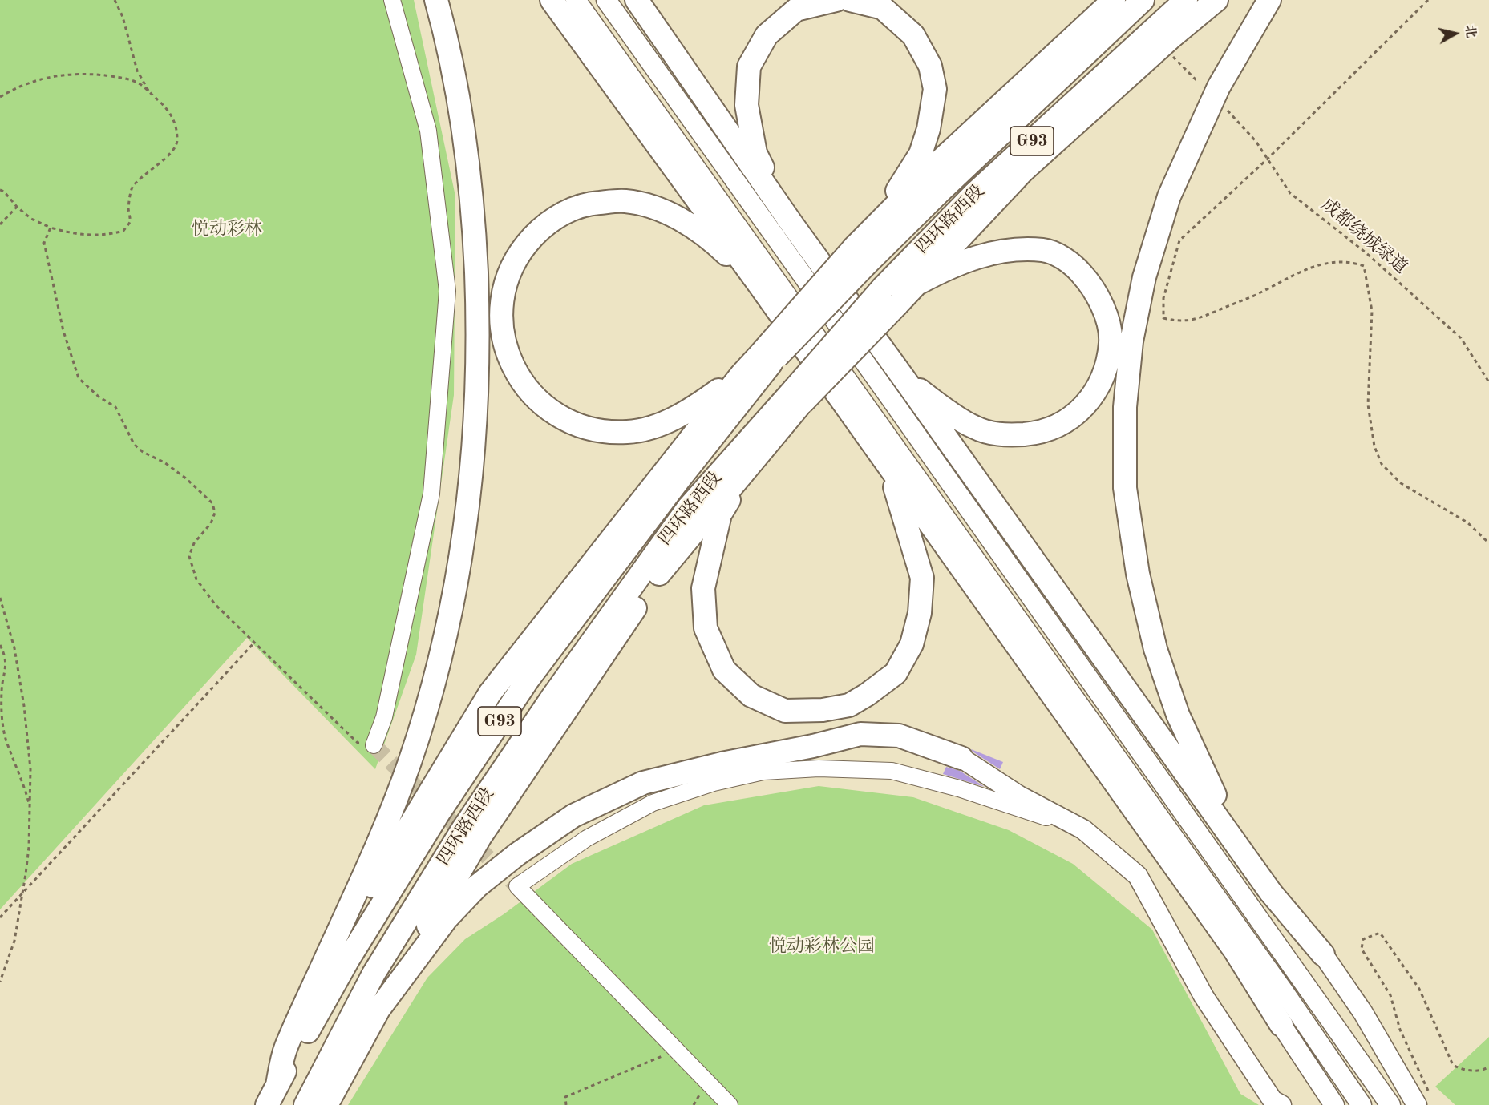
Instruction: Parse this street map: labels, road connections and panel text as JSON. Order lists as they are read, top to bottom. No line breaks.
{"streets":{"highway":["G93","四环路西段"],"path":["成都绕城绿道"]},"parks":["悦动彩林","悦动彩林公园"],"north":"right"}
